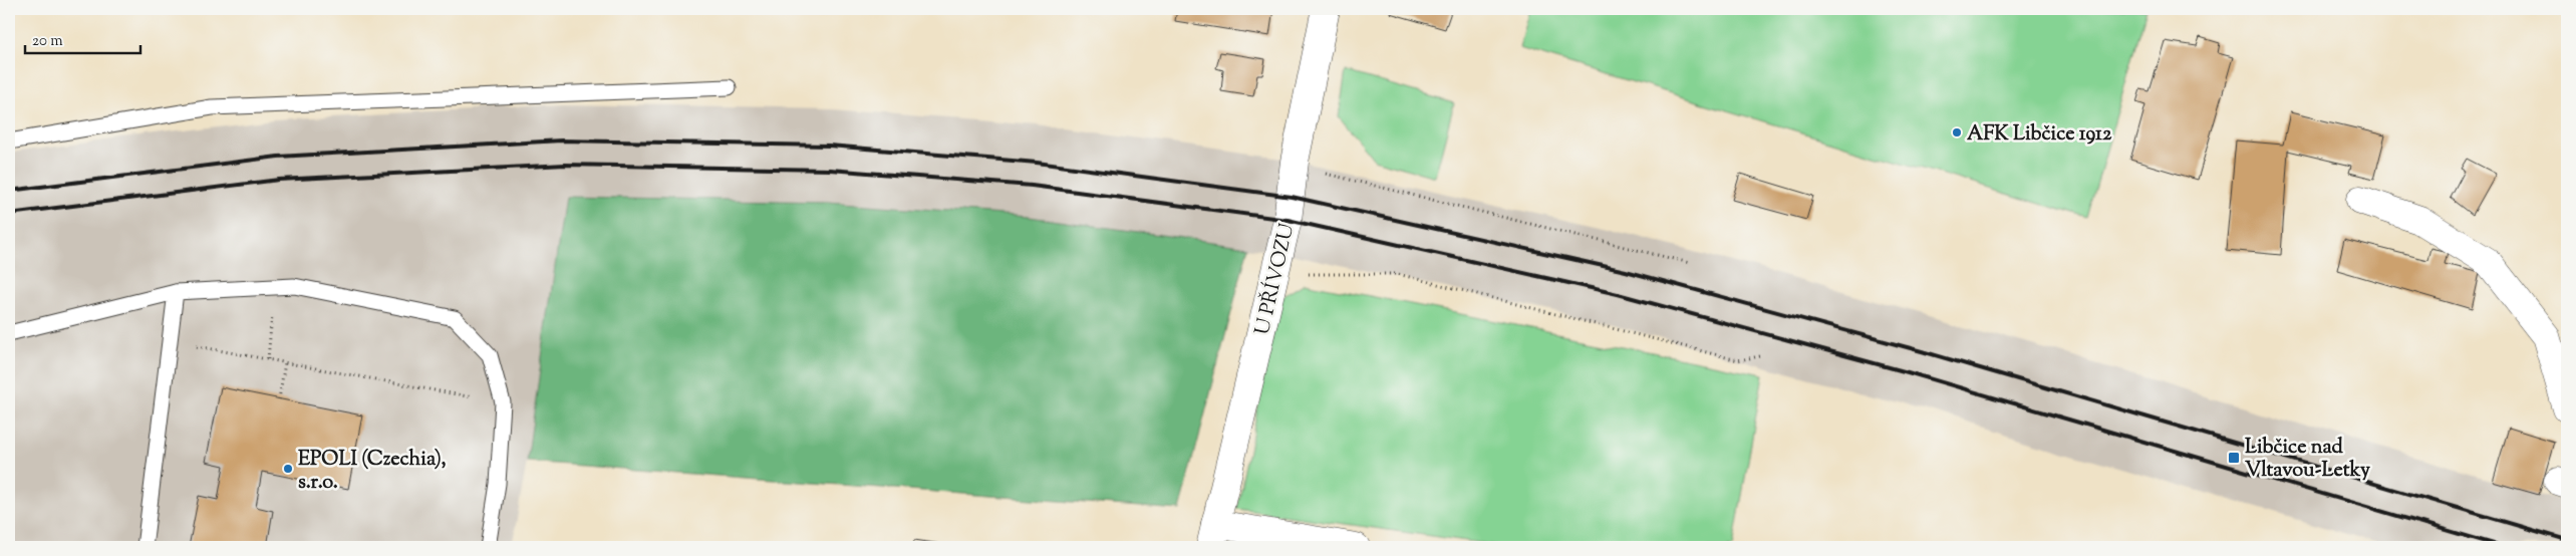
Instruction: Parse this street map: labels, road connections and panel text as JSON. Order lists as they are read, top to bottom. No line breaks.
{"streets":{"street":["U PŘÍVOZU"]},"places":{"other":["AFK Libčice 1912","EPOLI (Czechia), s.r.o."],"transit":["Libčice nad Vltavou-Letky"]},"scale_bar":"20 m"}
